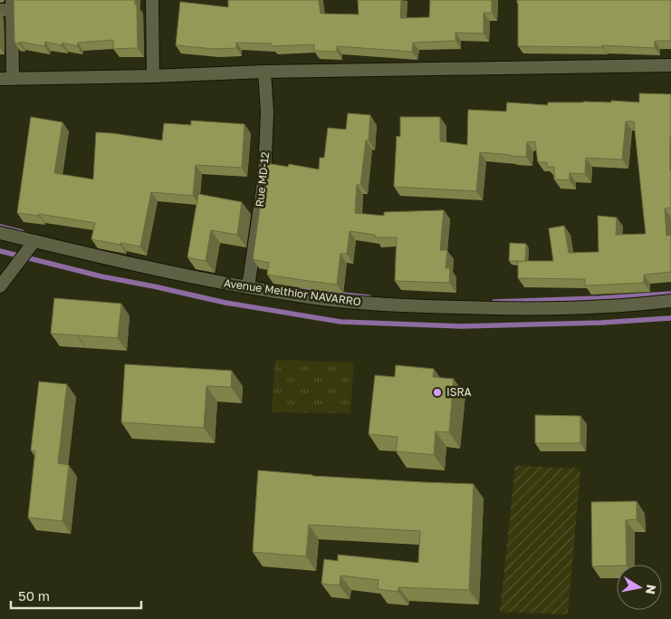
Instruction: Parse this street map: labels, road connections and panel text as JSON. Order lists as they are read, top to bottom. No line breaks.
{"streets":{"street":["Rue MD-12","Avenue Melthior NAVARRO"]},"crossings":[["Rue MD-12","Avenue Melthior NAVARRO"]],"places":["ISRA"],"scale_bar":"50 m","north":"right"}
